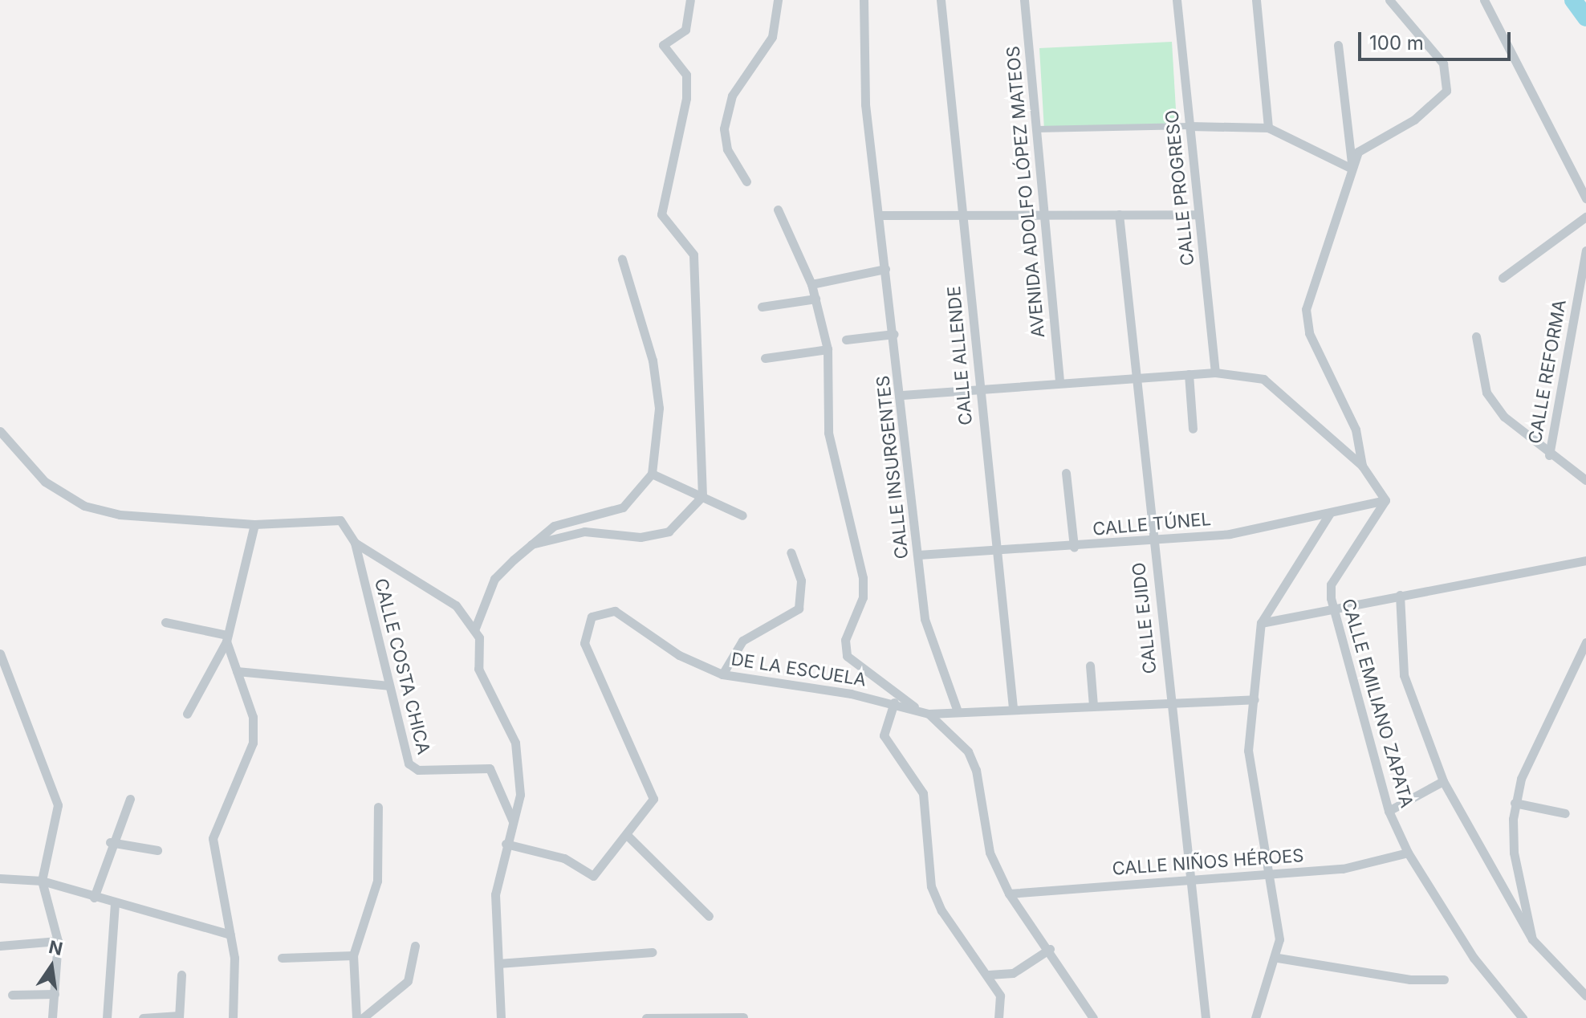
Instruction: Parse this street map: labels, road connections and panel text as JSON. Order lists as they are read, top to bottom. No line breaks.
{"streets":{"street":["CALLE PROGRESO","AVENIDA ADOLFO LÓPEZ MATEOS","CALLE ALLENDE","CALLE REFORMA","CALLE INSURGENTES","CALLE TÚNEL","CALLE EJIDO","CALLE COSTA CHICA","DE LA ESCUELA","CALLE EMILIANO ZAPATA","CALLE NIÑOS HÉROES"]},"crossings":[["CALLE ALLENDE","CALLE TÚNEL"],["CALLE INSURGENTES","CALLE TÚNEL"],["CALLE TÚNEL","CALLE EJIDO"],["CALLE TÚNEL","CALLE EMILIANO ZAPATA"],["CALLE EJIDO","CALLE NIÑOS HÉROES"],["CALLE EMILIANO ZAPATA","CALLE NIÑOS HÉROES"]],"scale_bar":"100 m","north":"top"}
